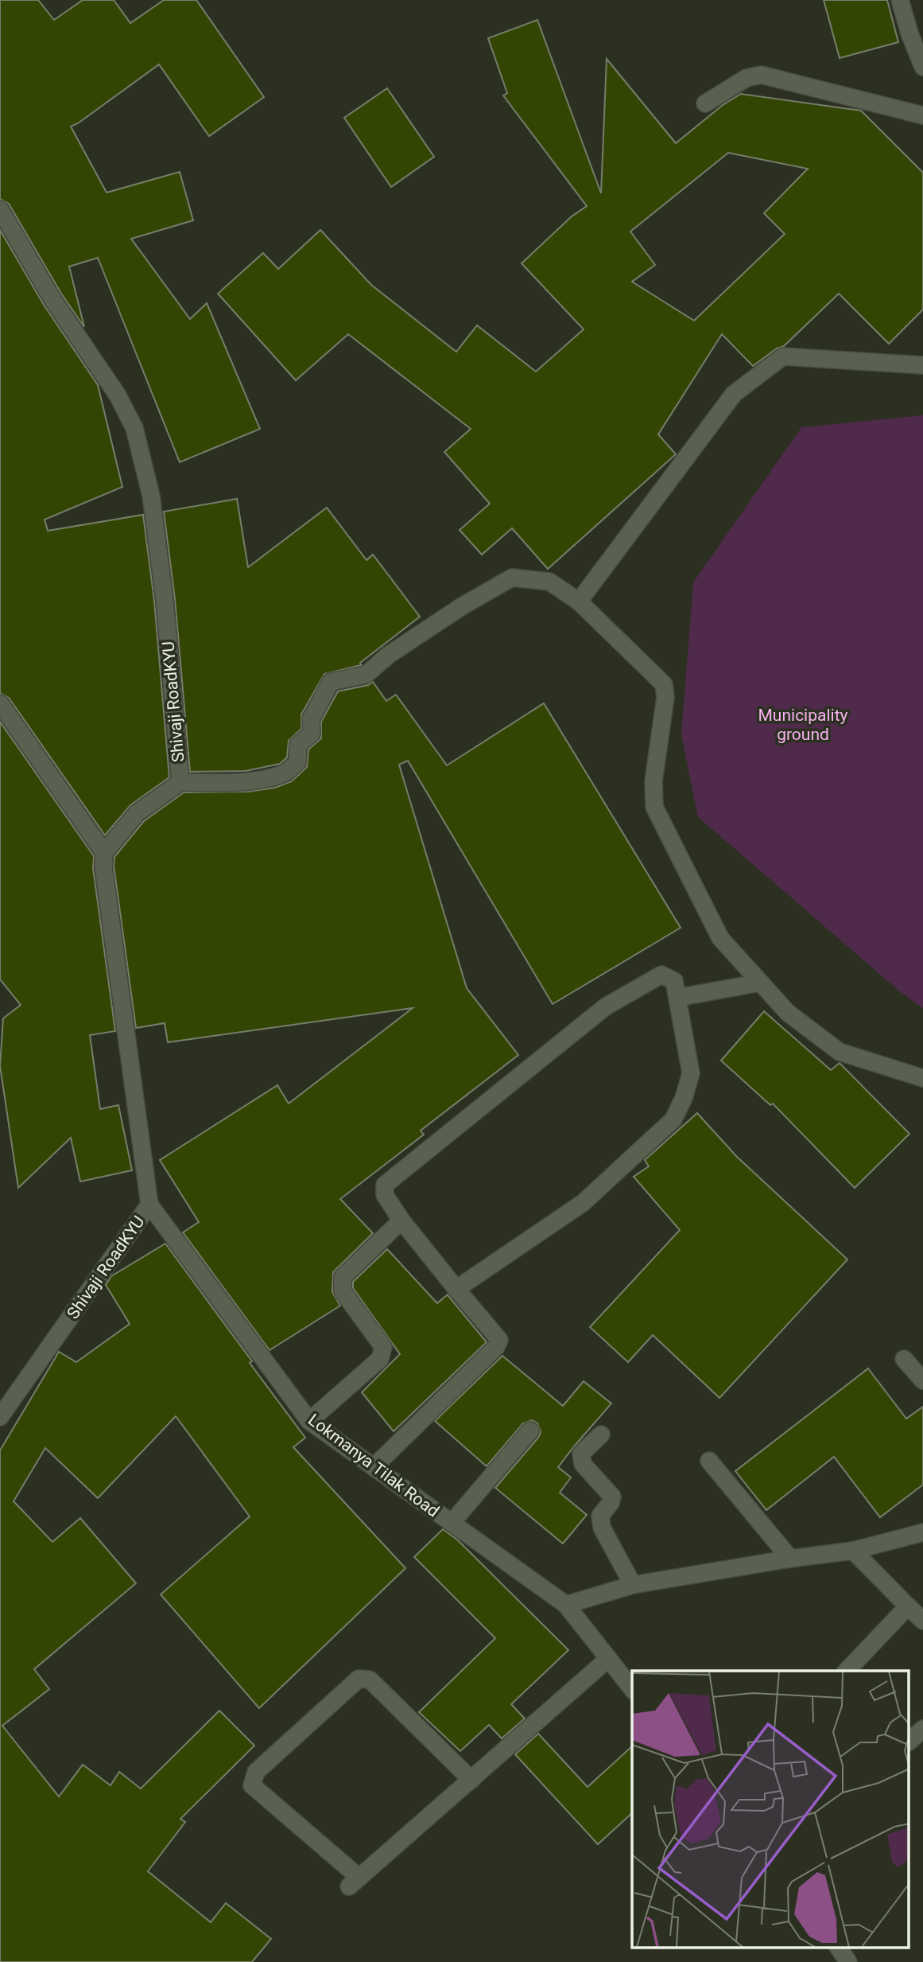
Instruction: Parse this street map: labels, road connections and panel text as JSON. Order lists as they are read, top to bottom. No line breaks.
{"streets":{"street":["Shivaji RoadKYU","Lokmanya Tilak Road"]},"crossings":[["Shivaji RoadKYU","Lokmanya Tilak Road"]],"parks":["Municipality ground"]}
